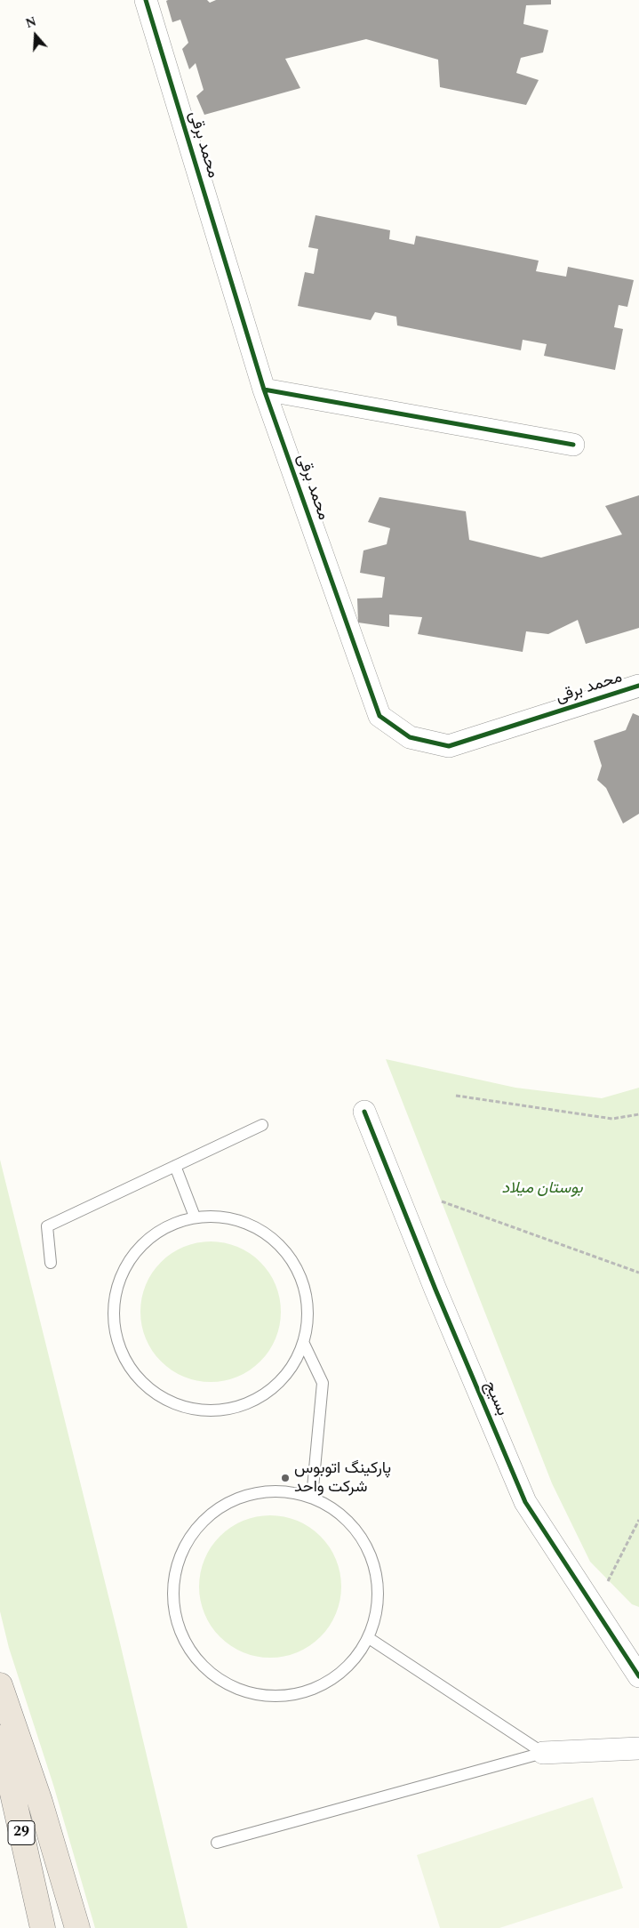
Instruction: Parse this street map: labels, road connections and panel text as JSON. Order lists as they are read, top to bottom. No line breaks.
{"streets":{"highway":["29"],"street":["محمد برقی","بسیج"]},"parks":["بوستان میلاد"],"places":["پارکینگ اتوبوس شرکت واحد"],"north":"top"}
